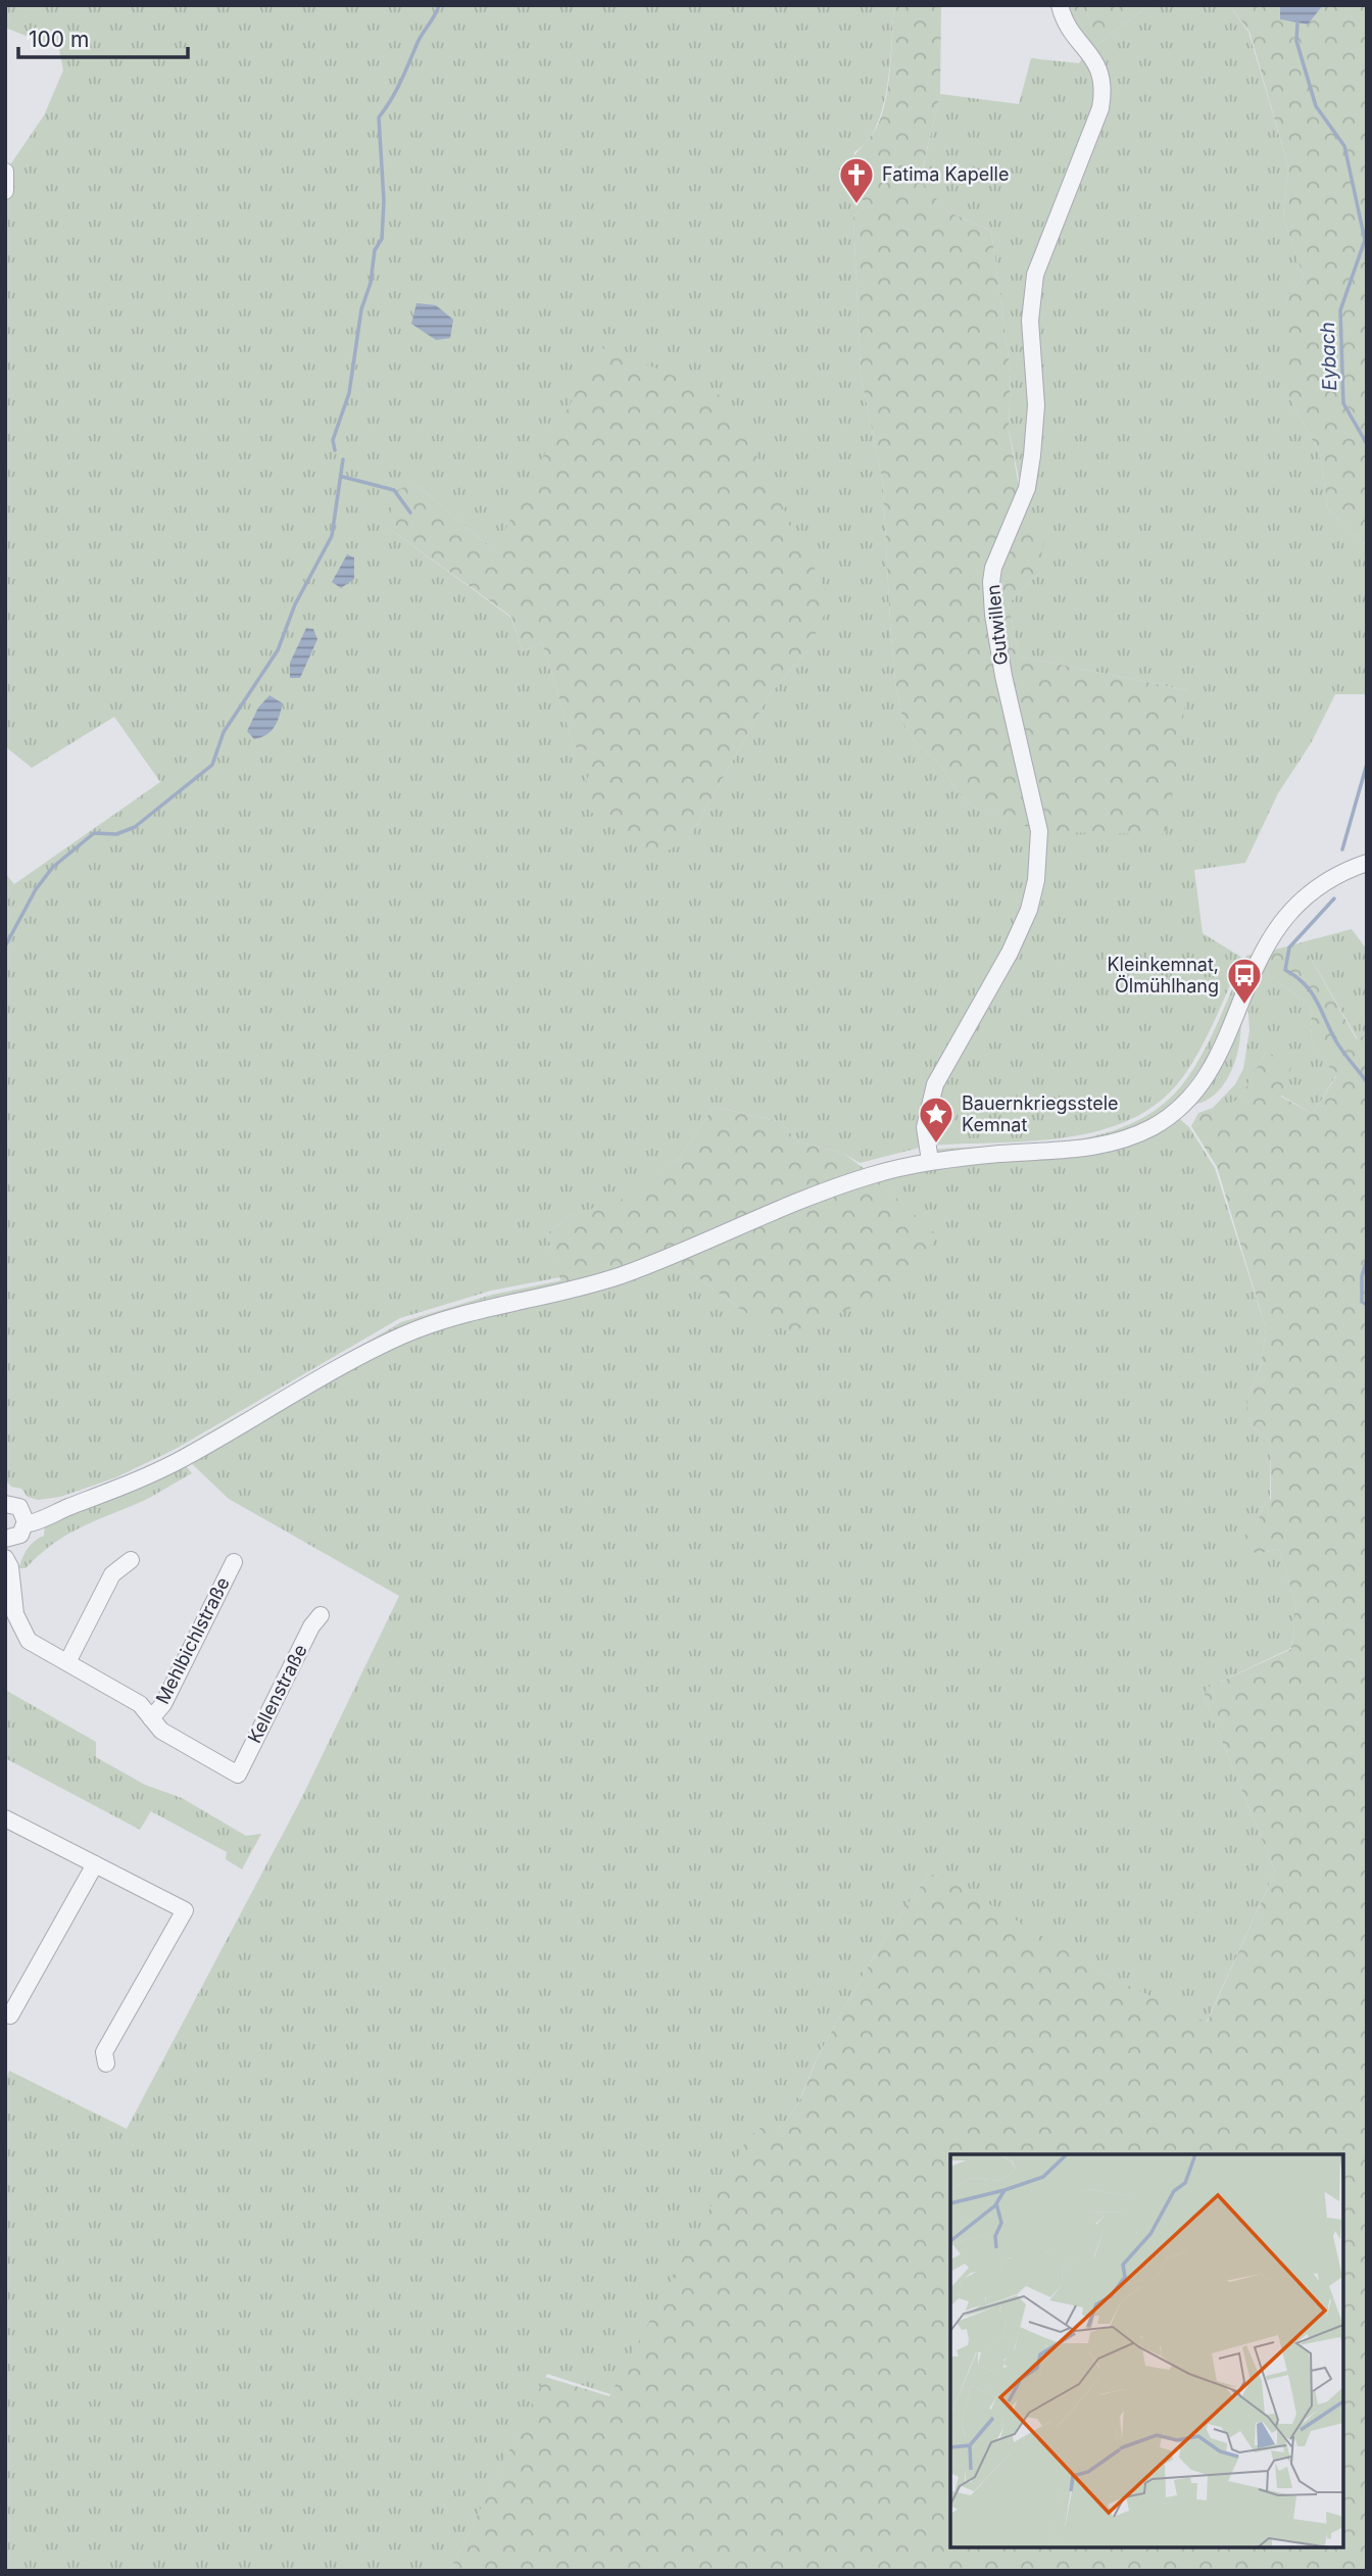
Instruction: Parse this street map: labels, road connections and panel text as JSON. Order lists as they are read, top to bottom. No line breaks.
{"streets":{"street":["Gutwillen","Mehlbichlstraße","Kellenstraße"]},"crossings":[["Mehlbichlstraße","Kellenstraße"]],"water":["Eybach"],"places":{"church":["Fatima Kapelle"],"bus stop":["Kleinkemnat, Ölmühlhang"],"place":["Bauernkriegsstele Kemnat"]},"scale_bar":"100 m"}
